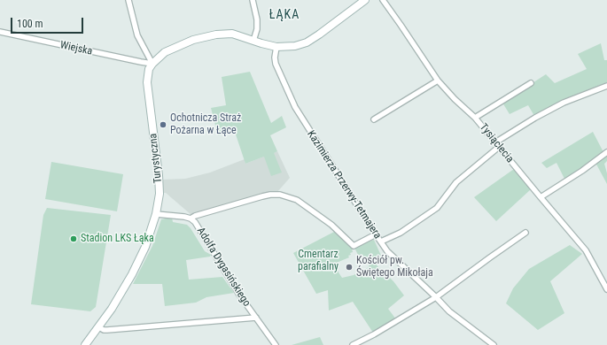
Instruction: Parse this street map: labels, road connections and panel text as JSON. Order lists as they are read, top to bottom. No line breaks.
{"streets":{"main road":["Turystyczna"],"street":["Wiejska","Tysiąclecia","Kazimierza Przerwy-Tetmajera","Adolfa Dygasińskiego"]},"crossings":[["Wiejska","Turystyczna"],["Turystyczna","Adolfa Dygasińskiego"]],"districts":["ŁĄKA"],"parks":["Cmentarz parafialny"],"places":["Ochotnicza Straż Pożarna w Łące","Stadion LKS Łąka","Kościół pw. Świętego Mikołaja"],"scale_bar":"100 m"}
